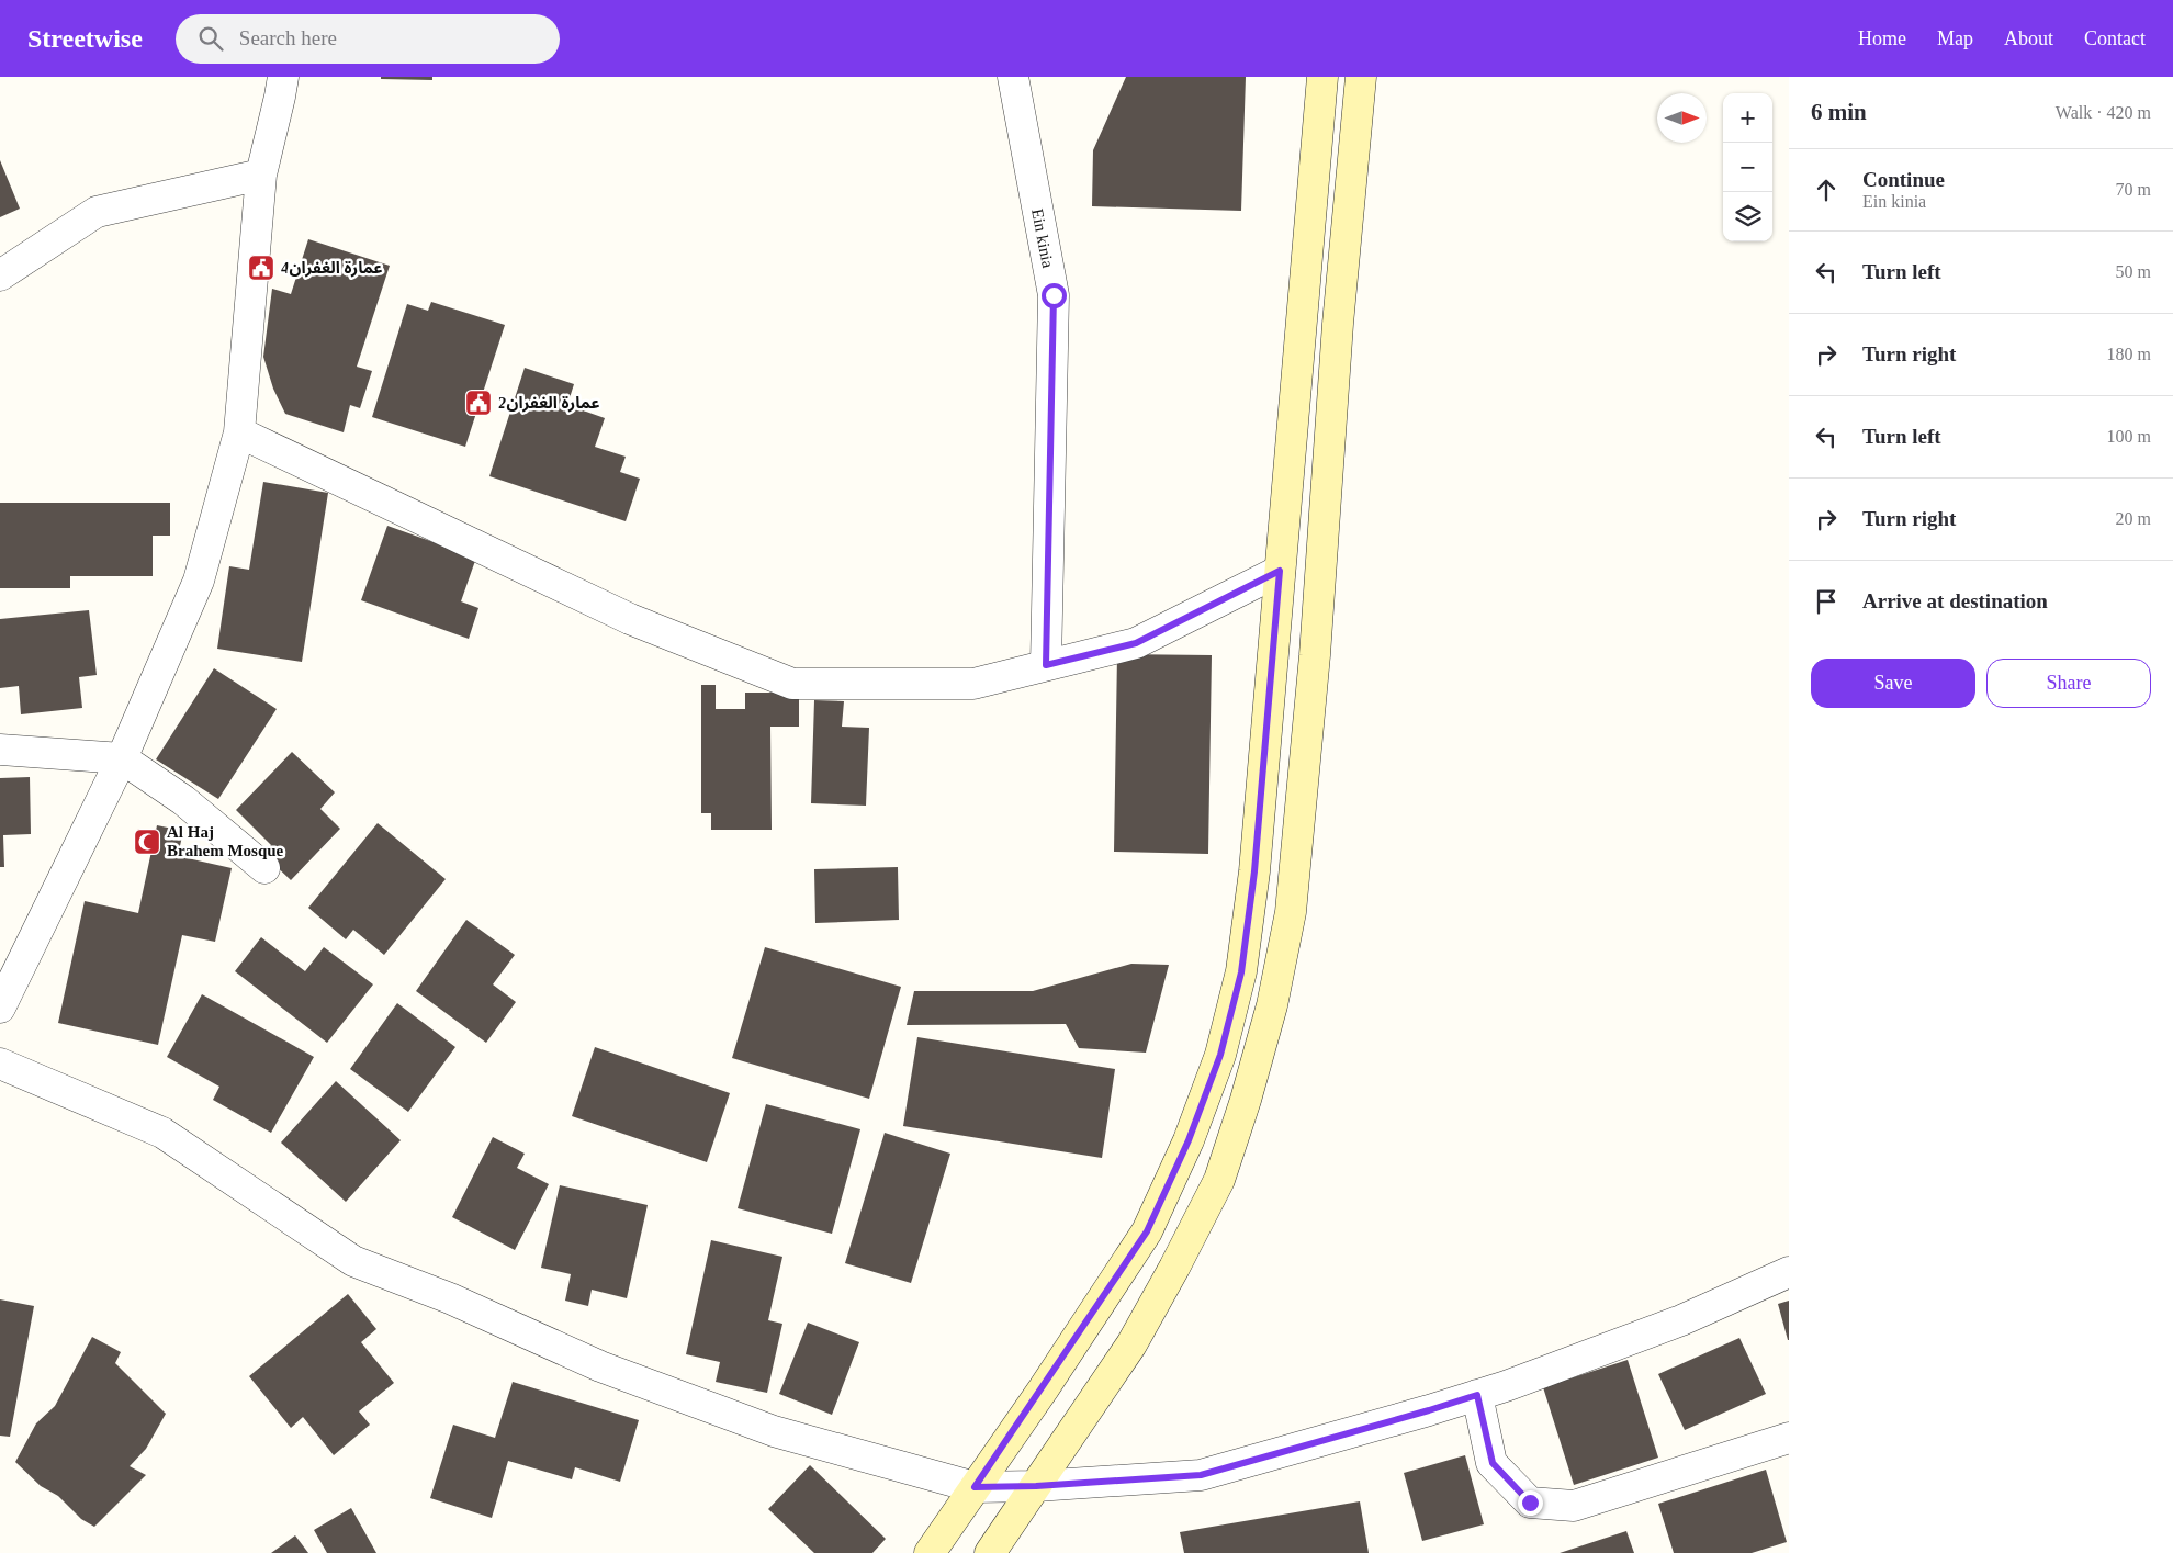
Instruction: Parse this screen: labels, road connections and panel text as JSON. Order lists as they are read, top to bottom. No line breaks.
{"streets":{"street":["Ein kinia"]},"places":{"public building":["عمارة الغفران4","عمارة الغفران2"],"mosque":["Al Haj Brahem Mosque"]},"north":"right","page":{"header":"Streetwise","search":"Search here","nav":["Home","Map","About","Contact"],"heading":["6 min","Walk · 420 m"],"map_buttons":["+","−"],"list":[["Continue","Ein kinia","70 m"],["Turn left","50 m"],["Turn right","180 m"],["Turn left","100 m"],["Turn right","20 m"],"Arrive at destination"],"buttons":["Save","Share"]}}
